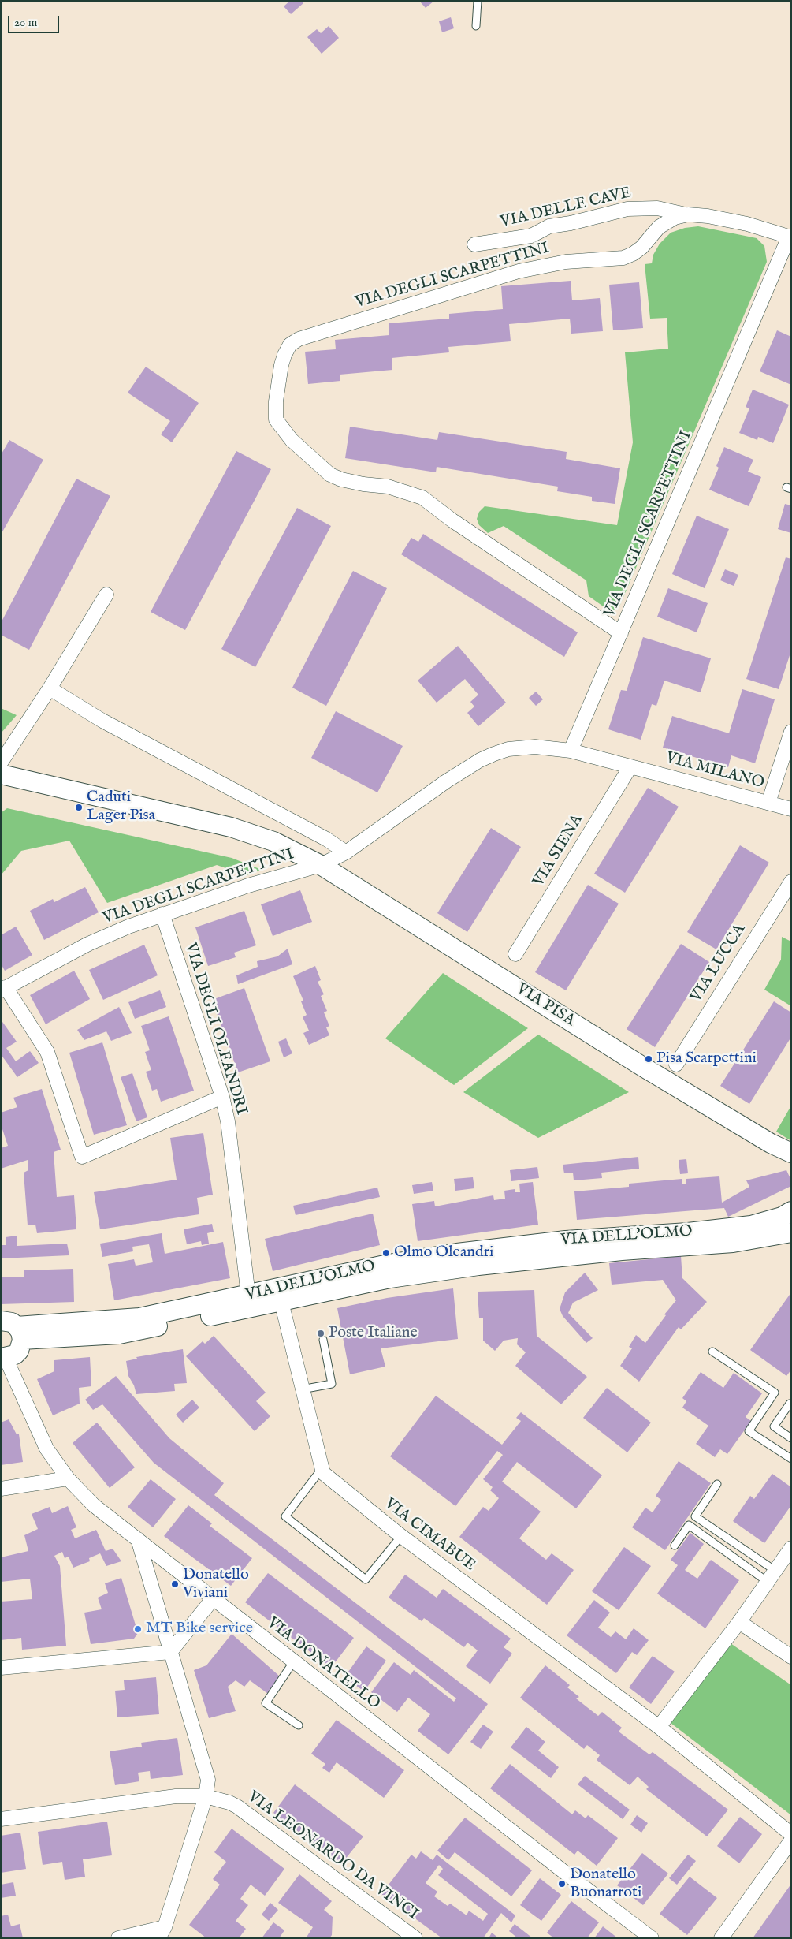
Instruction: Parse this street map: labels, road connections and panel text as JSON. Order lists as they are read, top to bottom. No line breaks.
{"streets":{"street":["VIA DELLE CAVE","VIA DEGLI SCARPETTINI","VIA MILANO","VIA SIENA","VIA LUCCA","VIA PISA","VIA DEGLI OLEANDRI","VIA DELL'OLMO","VIA CIMABUE","VIA DONATELLO","VIA LEONARDO DA VINCI"]},"crossings":[["VIA DELLE CAVE","VIA DEGLI SCARPETTINI"],["VIA DEGLI SCARPETTINI","VIA MILANO"],["VIA DEGLI SCARPETTINI","VIA SIENA"],["VIA DEGLI SCARPETTINI","VIA PISA"],["VIA DEGLI SCARPETTINI","VIA DEGLI OLEANDRI"],["VIA MILANO","VIA SIENA"],["VIA DEGLI OLEANDRI","VIA DELL'OLMO"]],"places":["Caduti Lager Pisa","Pisa Scarpettini","Olmo Oleandri","Poste Italiane","Donatello Viviani","MT Bike service","Donatello Buonarroti"],"scale_bar":"20 m"}
